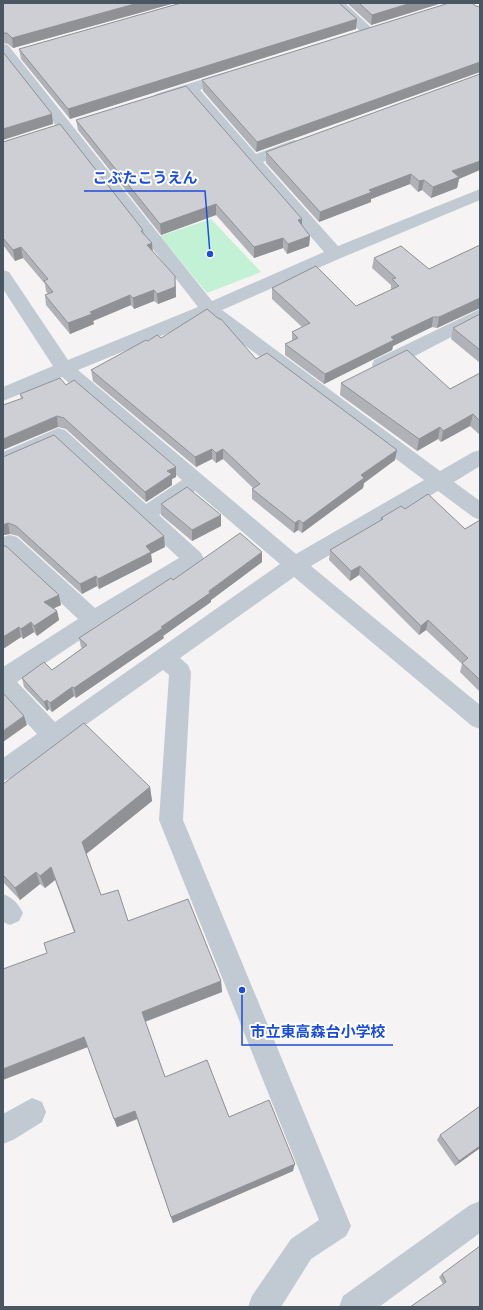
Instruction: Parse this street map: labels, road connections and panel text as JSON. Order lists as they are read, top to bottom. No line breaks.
{"places":["こぶたこうえん","市立東高森台小学校"]}
